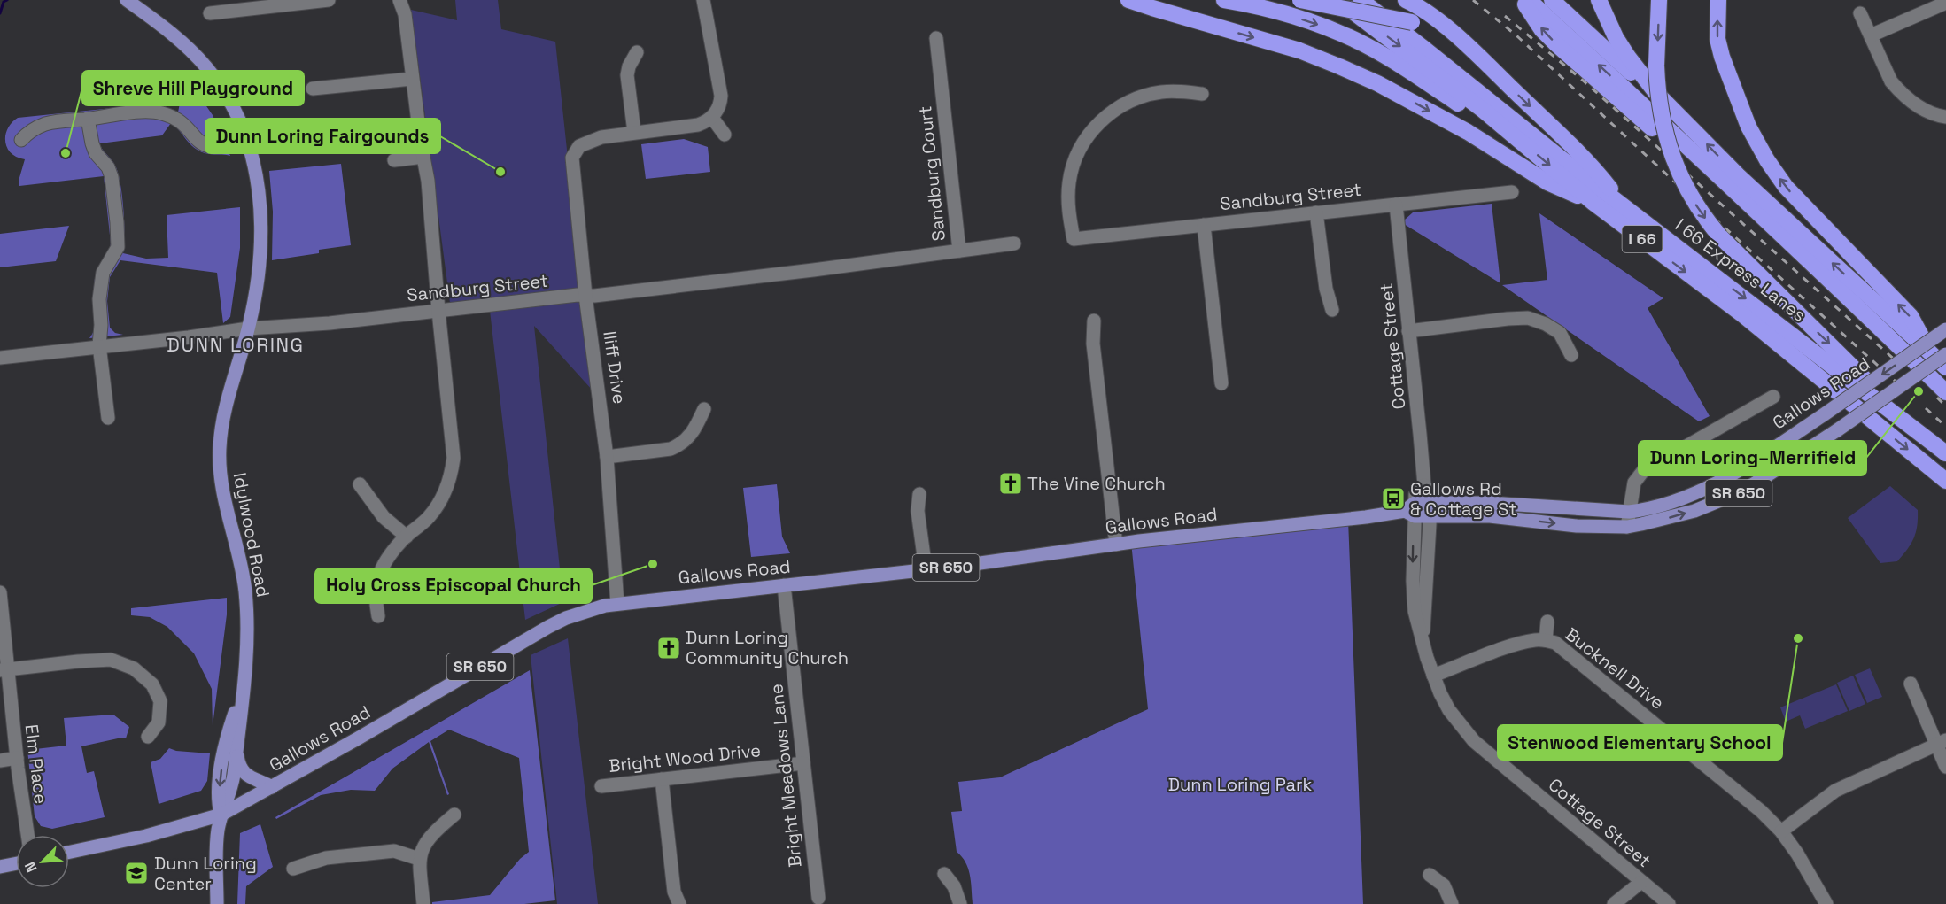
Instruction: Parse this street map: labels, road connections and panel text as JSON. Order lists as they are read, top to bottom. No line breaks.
{"streets":{"highway":["I 66","I 66 Express Lanes"],"main road":["Gallows Road","SR 650","Idylwood Road"],"street":["Sandburg Court","Sandburg Street","Cottage Street","Iliff Drive","Bucknell Drive","Bright Wood Drive","Elm Place","Bright Meadows Lane"]},"crossings":[["Sandburg Court","Sandburg Street"],["Sandburg Street","Cottage Street"],["Sandburg Street","Iliff Drive"],["Sandburg Street","Idylwood Road"],["Cottage Street","Gallows Road"],["Cottage Street","Bucknell Drive"],["Iliff Drive","Gallows Road"],["Gallows Road","Idylwood Road"],["Gallows Road","Bright Meadows Lane"],["Bright Wood Drive","Bright Meadows Lane"]],"districts":["DUNN LORING"],"parks":["Dunn Loring Park"],"places":{"other":["Shreve Hill Playground","Dunn Loring Fairgounds","Dunn Loring–Merrifield","Holy Cross Episcopal Church","Stenwood Elementary School"],"church":["The Vine Church","Dunn Loring Community Church"],"bus stop":["Gallows Rd & Cottage St"],"school or university":["Dunn Loring Center"]},"north":"bottom left"}
